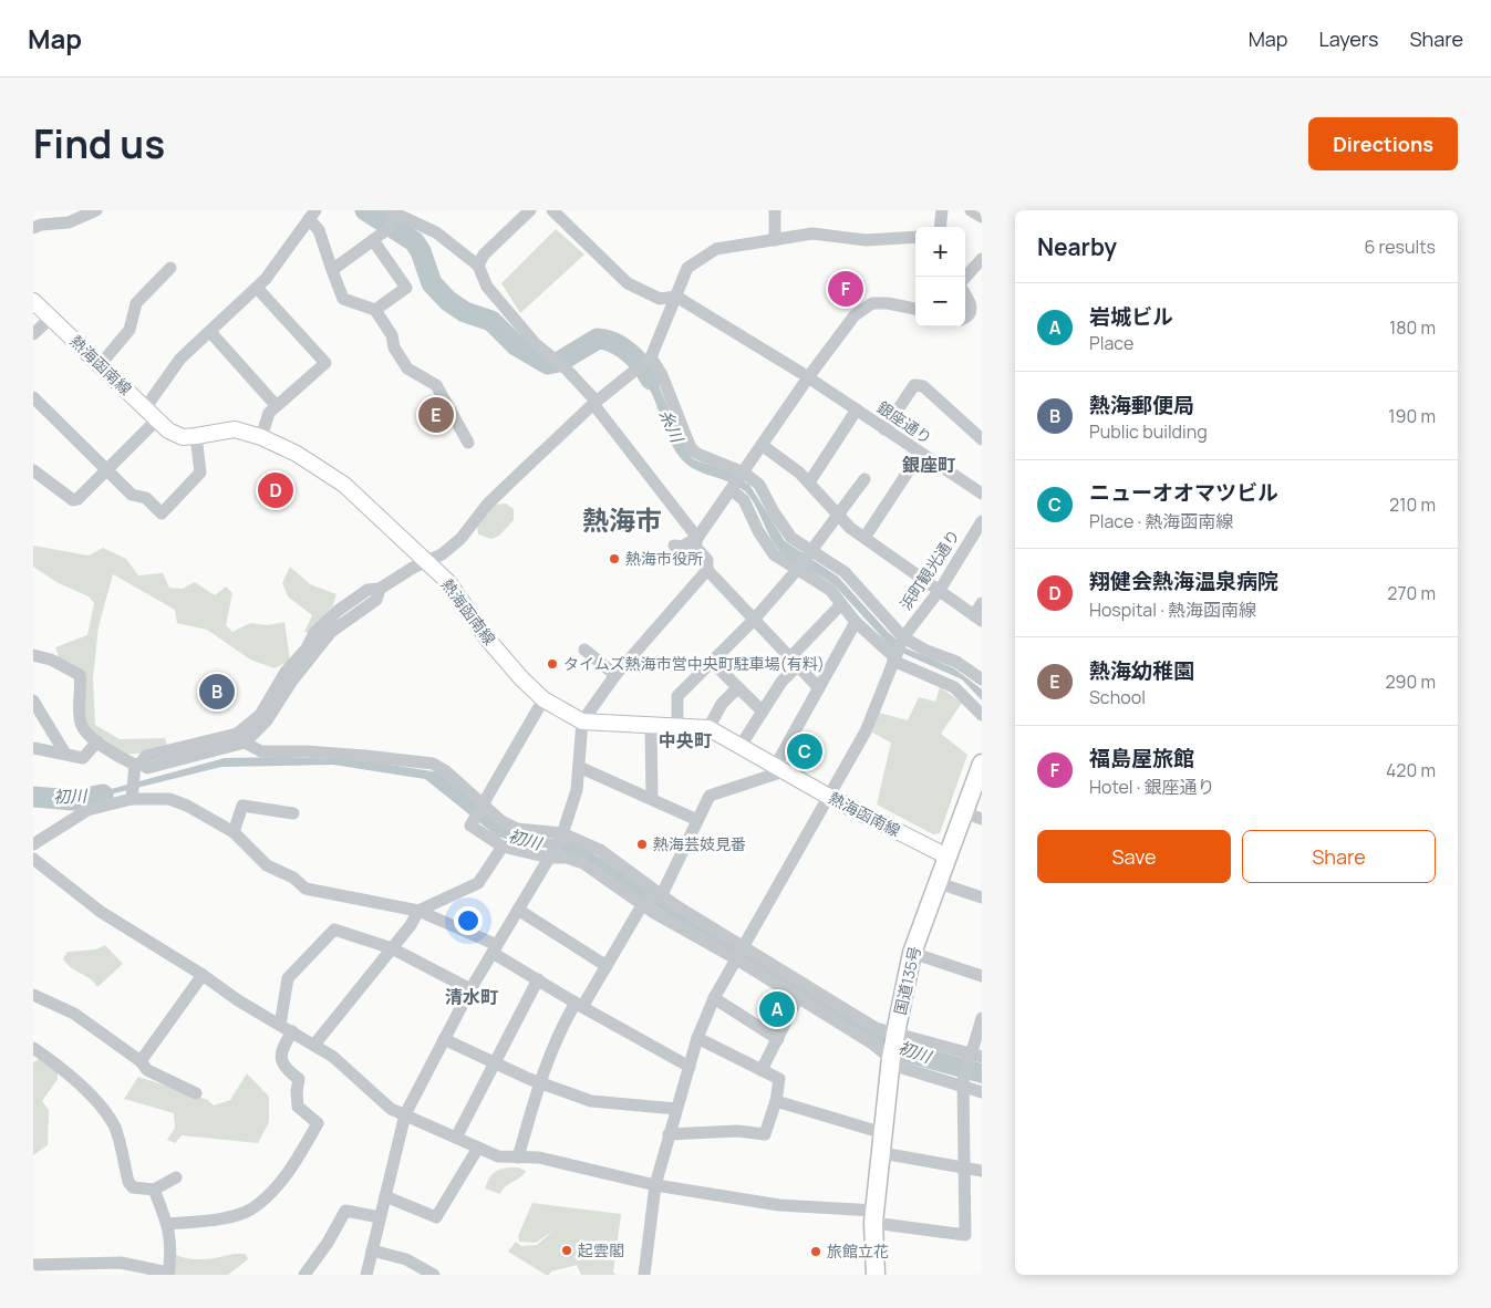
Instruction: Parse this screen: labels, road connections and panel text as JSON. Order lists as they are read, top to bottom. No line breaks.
{"streets":{"highway":["国道135号"],"main road":["熱海函南線"],"street":["銀座通り","浜町観光通り"]},"crossings":[["熱海函南線","浜町観光通り"],["熱海函南線","国道135号"]],"districts":["銀座町","熱海市","中央町","清水町"],"water":["糸川","初川"],"places":["熱海市役所","タイムズ熱海市営中央町駐車場(有料)","熱海芸妓見番","起雲閣","旅館立花"],"page":{"header":"Map","nav":["Map","Layers","Share"],"title":"Find us","buttons":["Directions",["Save","Share"]],"heading":["Nearby","6 results"],"map_buttons":["+","−"],"pins":["F","E","D","B","C","A"],"list":[{"mark":"A","name":"岩城ビル","note":"Place","value":"180 m"},{"mark":"B","name":"熱海郵便局","note":"Public building","value":"190 m"},{"mark":"C","name":"ニューオオマツビル","note":"Place · 熱海函南線","value":"210 m"},{"mark":"D","name":"翔健会熱海温泉病院","note":"Hospital · 熱海函南線","value":"270 m"},{"mark":"E","name":"熱海幼稚園","note":"School","value":"290 m"},{"mark":"F","name":"福島屋旅館","note":"Hotel · 銀座通り","value":"420 m"}]}}
